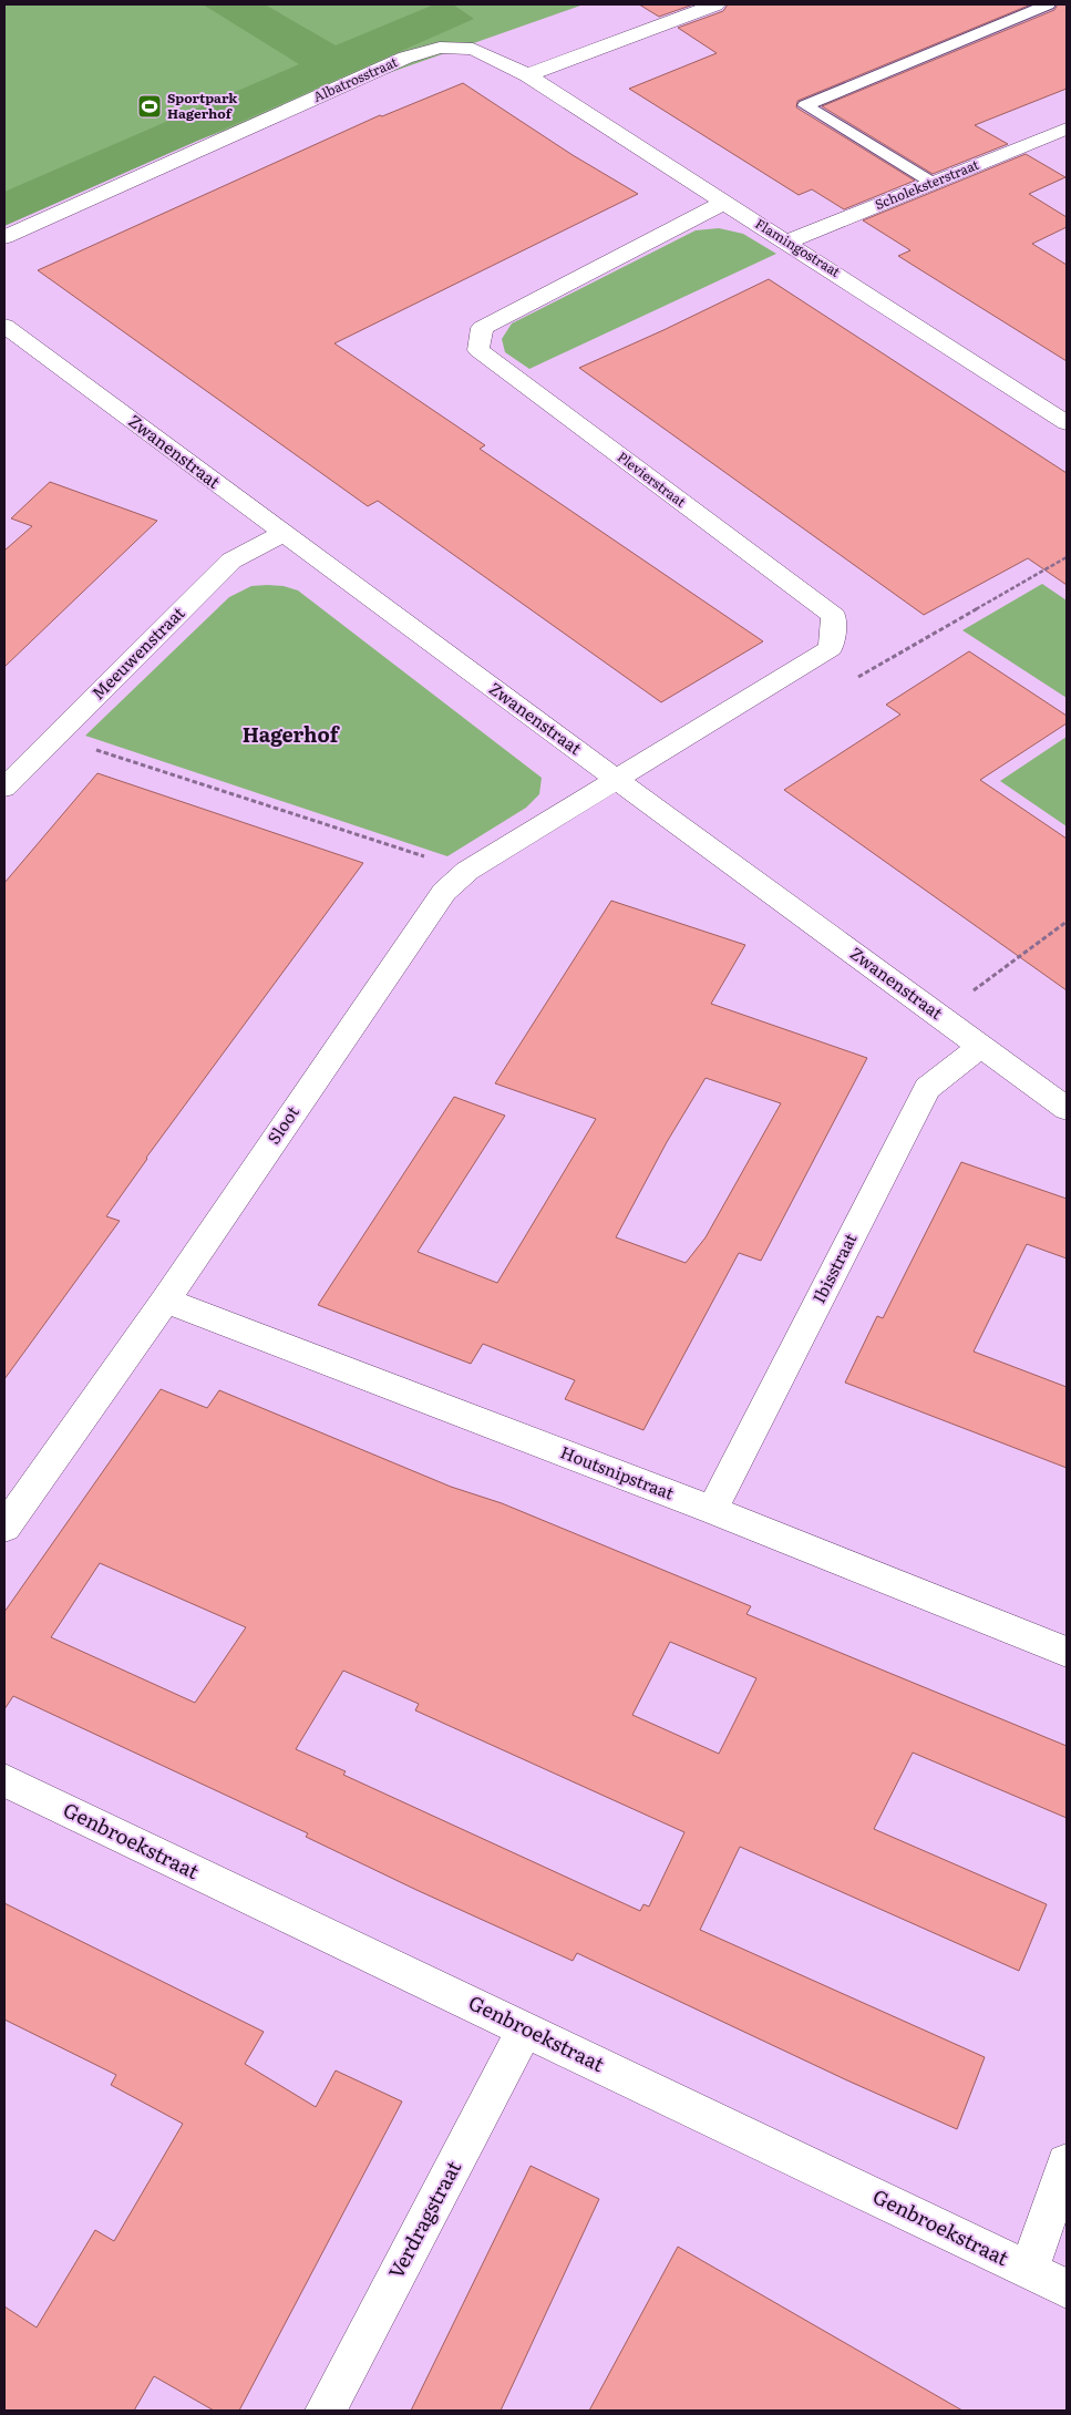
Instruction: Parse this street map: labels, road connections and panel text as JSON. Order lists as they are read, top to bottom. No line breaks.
{"streets":{"street":["Albatrosstraat","Scholeksterstraat","Flamingostraat","Zwanenstraat","Plevierstraat","Meeuwenstraat","Sloot","Ibisstraat","Houtsnipstraat","Genbroekstraat","Verdragstraat"]},"crossings":[["Albatrosstraat","Flamingostraat"],["Scholeksterstraat","Flamingostraat"],["Flamingostraat","Plevierstraat"],["Zwanenstraat","Plevierstraat"],["Zwanenstraat","Meeuwenstraat"],["Zwanenstraat","Sloot"],["Zwanenstraat","Ibisstraat"],["Plevierstraat","Sloot"],["Sloot","Houtsnipstraat"],["Ibisstraat","Houtsnipstraat"],["Genbroekstraat","Verdragstraat"]],"districts":["Hagerhof"],"places":{"sports":["Sportpark Hagerhof"]}}
